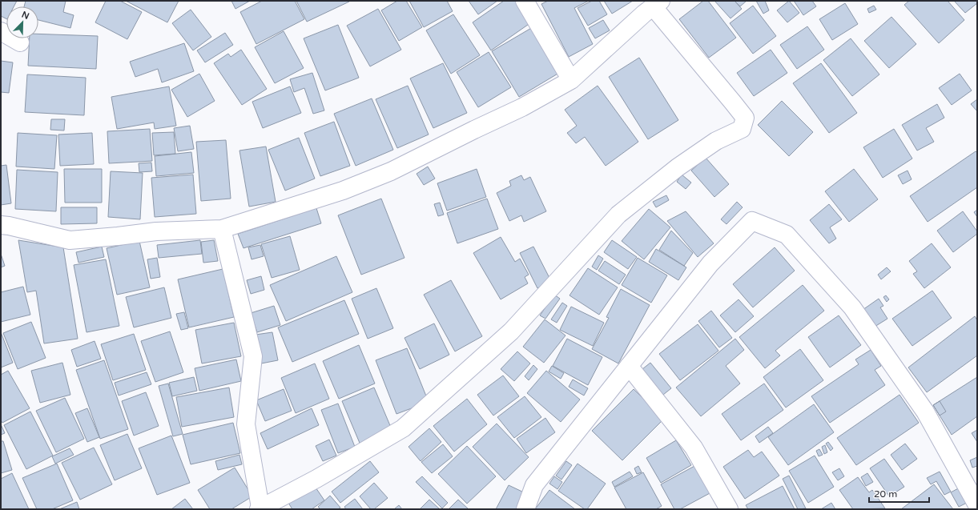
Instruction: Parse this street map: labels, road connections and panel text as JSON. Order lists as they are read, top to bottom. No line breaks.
{"scale_bar":"20 m","north":"top right"}
